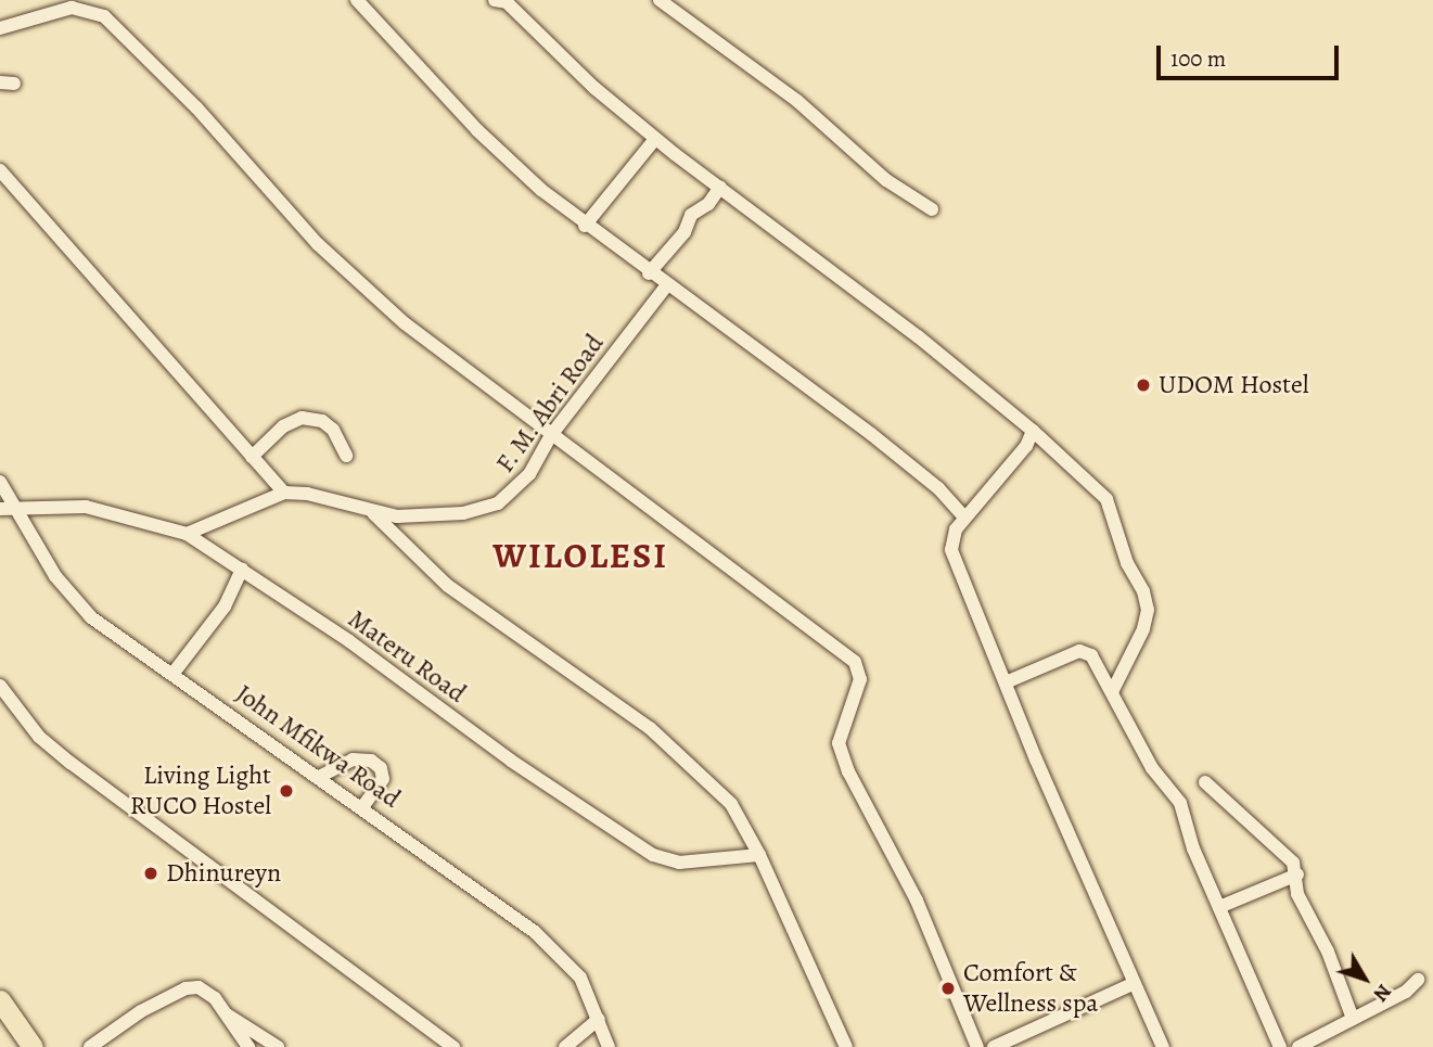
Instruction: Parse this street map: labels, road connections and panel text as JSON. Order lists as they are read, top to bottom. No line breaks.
{"streets":{"street":["F. M. Abri Road","Materu Road","John Mfikwa Road"]},"crossings":[["Materu Road","John Mfikwa Road"]],"districts":["WILOLESI"],"places":["UDOM Hostel","Living Light RUCO Hostel","Dhinureyn","Comfort & Wellness spa"],"scale_bar":"100 m","north":"bottom right"}
